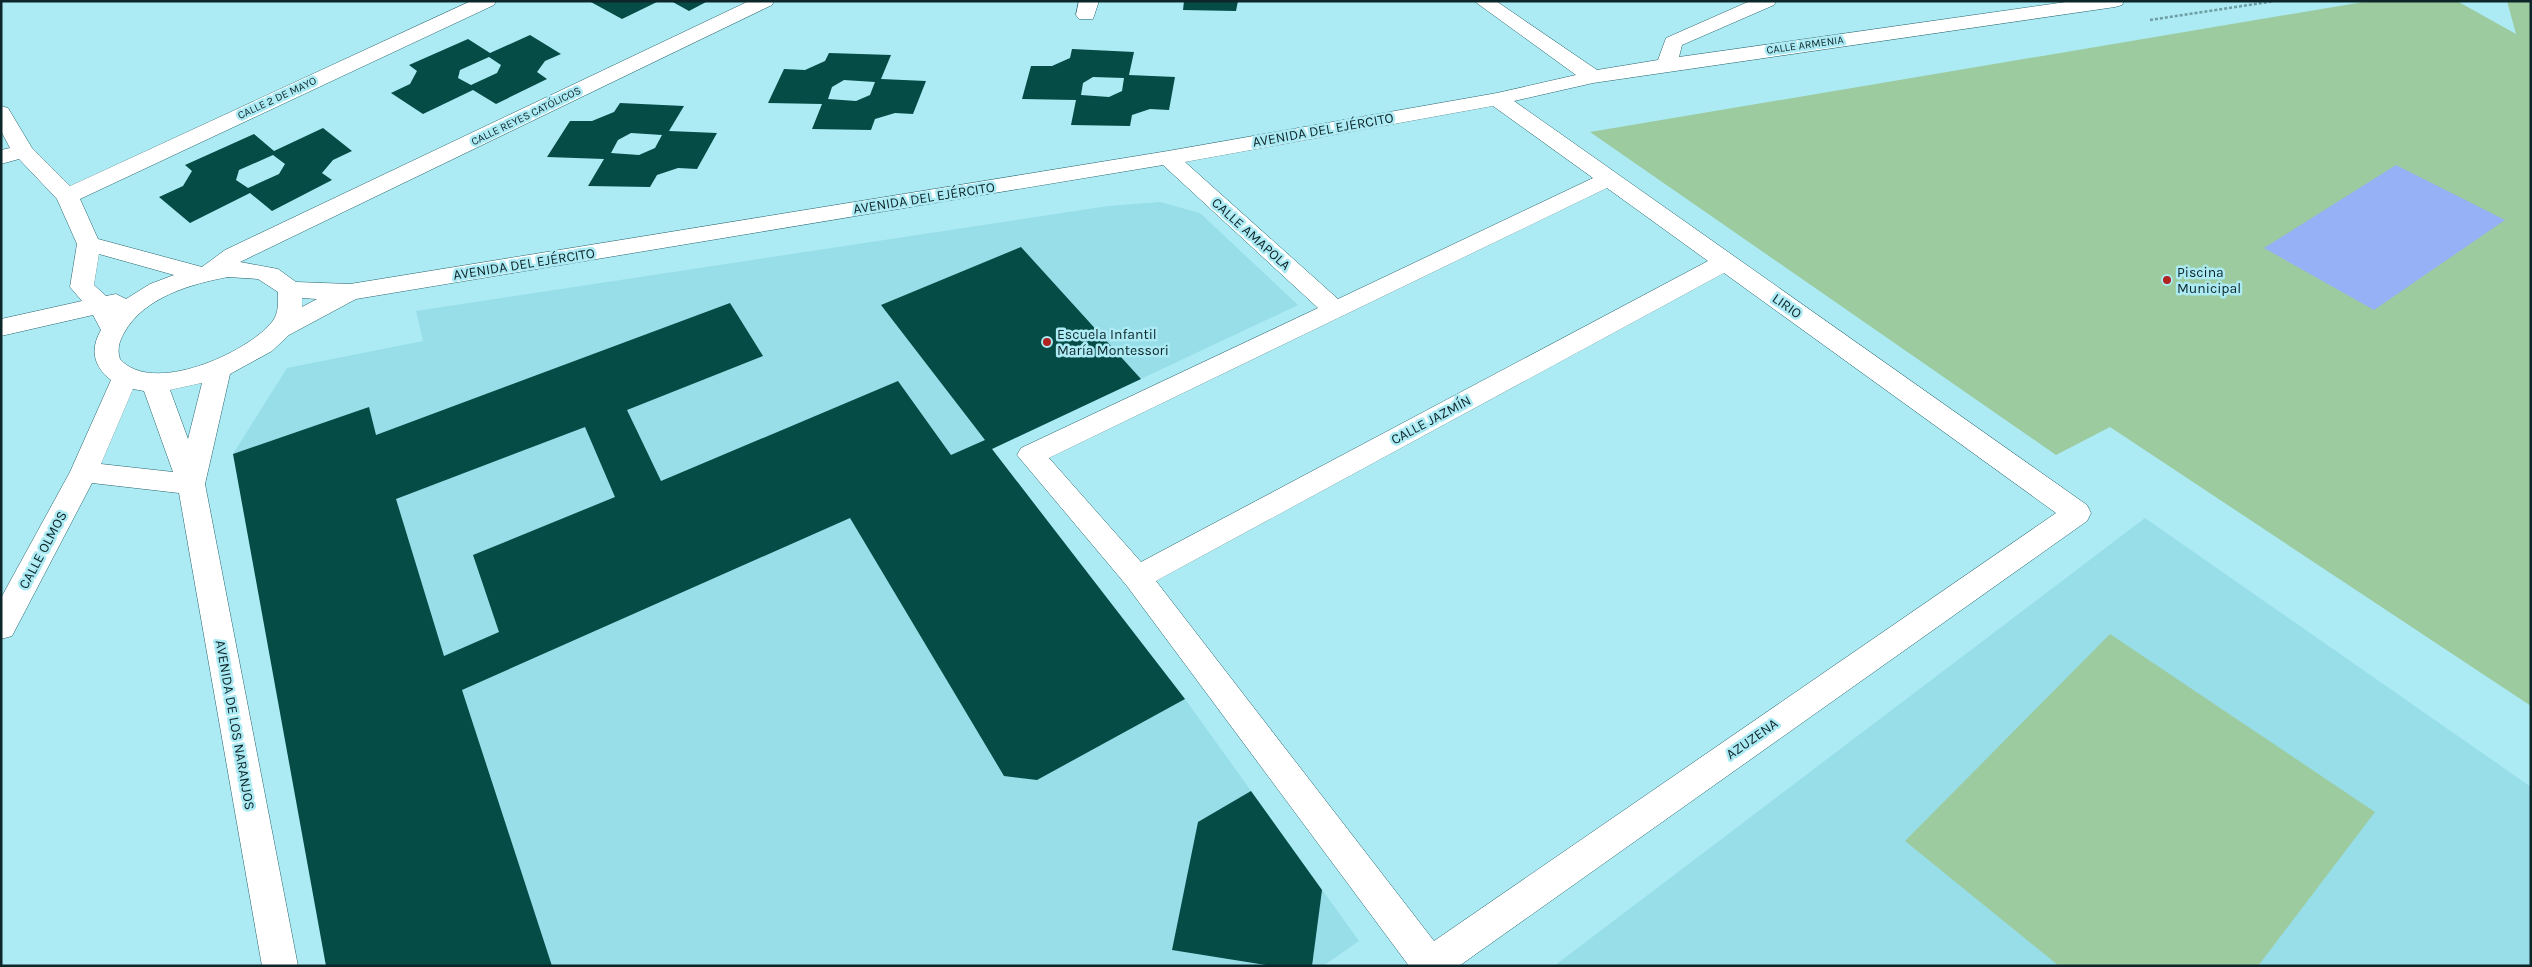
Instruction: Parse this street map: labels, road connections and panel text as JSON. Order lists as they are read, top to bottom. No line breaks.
{"streets":{"street":["CALLE ARMENIA","CALLE 2 DE MAYO","CALLE REYES CATÓLICOS","AVENIDA DEL EJÉRCITO","CALLE AMAPOLA","LIRIO","CALLE JAZMÍN","CALLE OLMOS","AVENIDA DE LOS NARANJOS","AZUZENA"]},"crossings":[["CALLE ARMENIA","AVENIDA DEL EJÉRCITO"],["CALLE ARMENIA","LIRIO"],["AVENIDA DEL EJÉRCITO","CALLE AMAPOLA"],["AVENIDA DEL EJÉRCITO","LIRIO"],["LIRIO","CALLE JAZMÍN"],["LIRIO","AZUZENA"]],"places":["Piscina Municipal","Escuela Infantil María Montessori"]}
